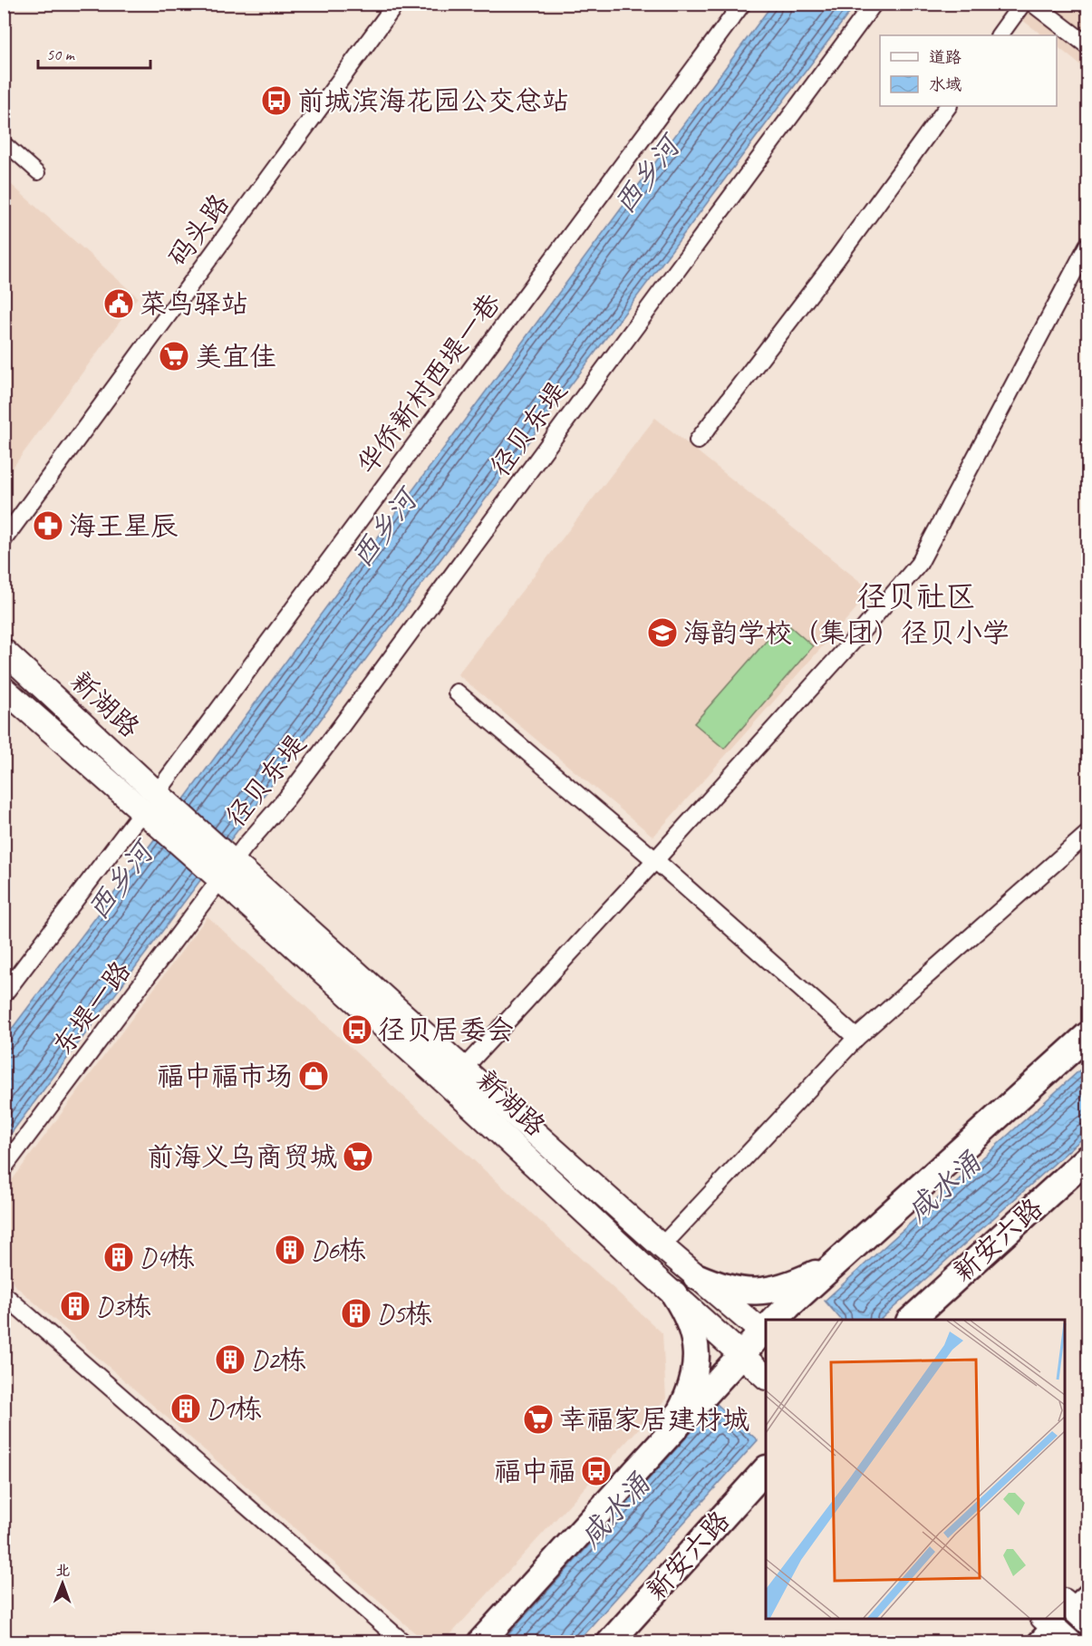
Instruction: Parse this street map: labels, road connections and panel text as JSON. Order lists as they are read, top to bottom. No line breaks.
{"streets":{"main road":["新湖路","新安六路"],"street":["码头路","华侨新村西堤一巷","径贝东堤","东堤一路"]},"crossings":[["华侨新村西堤一巷","新湖路"],["径贝东堤","新湖路"],["径贝东堤","东堤一路"],["新湖路","东堤一路"]],"districts":["径贝社区"],"water":["西乡河","咸水涌"],"places":{"bus stop":["前城滨海花园公交总站","径贝居委会","福中福"],"public building":["菜鸟驿站"],"supermarket":["美宜佳","前海义乌商贸城","幸福家居建材城"],"pharmacy":["海王星辰"],"school or university":["海韵学校（集团）径贝小学"],"shop":["福中福市场"],"building":["D6栋","D4栋","D3栋","D5栋","D2栋","D1栋"]},"legend":["道路","水域"],"scale_bar":"50 m","north":"top"}
